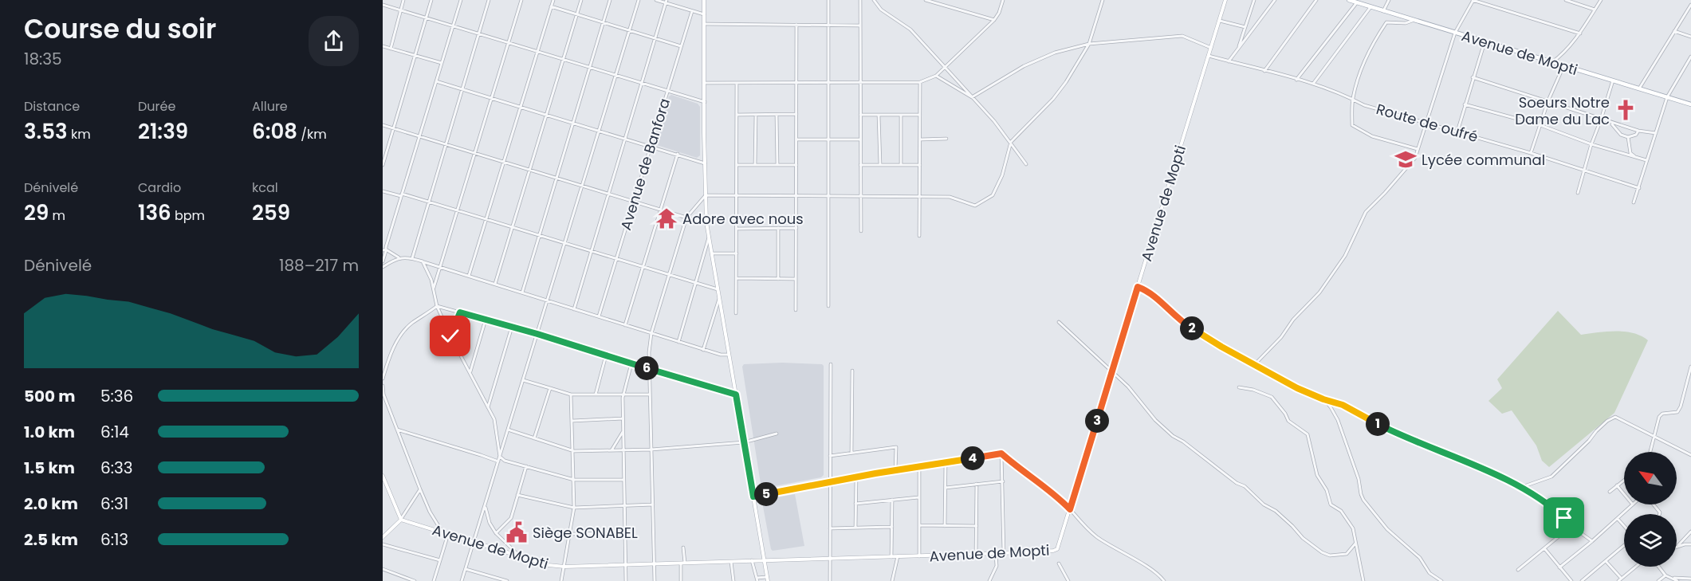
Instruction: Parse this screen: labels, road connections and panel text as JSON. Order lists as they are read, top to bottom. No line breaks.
{"streets":{"main road":["Avenue de Mopti"],"street":["Route de oufré","Avenue de Banfora"]},"crossings":[["Avenue de Mopti","Route de oufré"]],"places":{"church":["Soeurs Notre Dame du Lac"],"school or university":["Lycée communal"],"temple":["Adore avec nous"],"public building":["Siège SONABEL"]},"north":"top left","page":{"heading":["Course du soir","18:35"],"stats":[["Distance","3.53 km"],["Durée","21:39"],["Allure","6:08 /km"],["Dénivelé","29 m"],["Cardio","136 bpm"],["kcal","259"]],"chart":["Dénivelé","188–217 m"],"pins":["2","6","3","1","4","5"],"list":[{"name":"500 m","note":"5:36"},{"name":"1.0 km","note":"6:14"},{"name":"1.5 km","note":"6:33"},{"name":"2.0 km","note":"6:31"},{"name":"2.5 km","note":"6:13"}]}}
